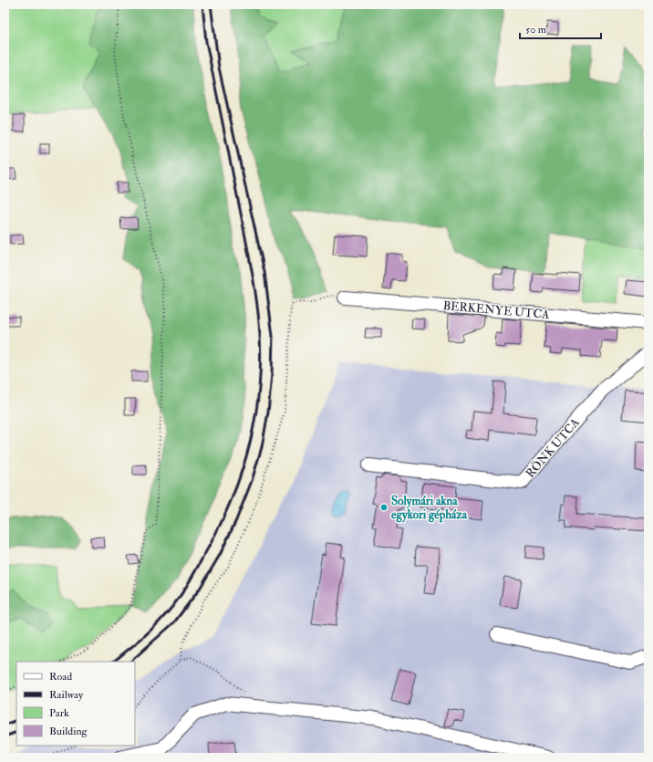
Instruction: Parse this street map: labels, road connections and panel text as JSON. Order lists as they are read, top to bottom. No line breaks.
{"streets":{"street":["BERKENYE UTCA","RÖNK UTCA"]},"places":["Solymári akna egykori gépháza"],"legend":["Road","Railway","Park","Building"],"scale_bar":"50 m"}
